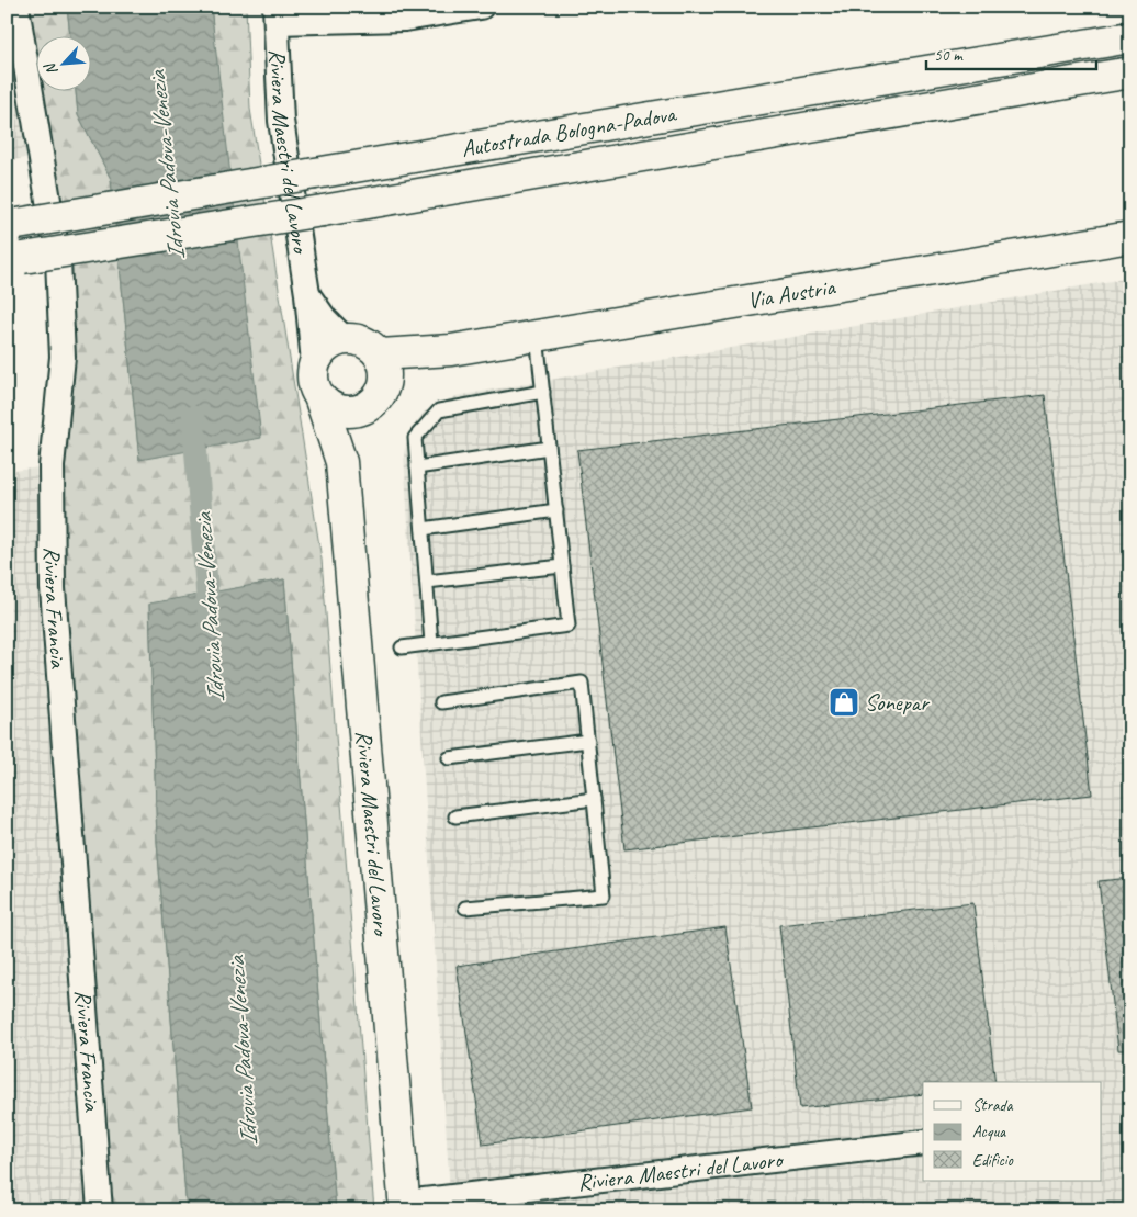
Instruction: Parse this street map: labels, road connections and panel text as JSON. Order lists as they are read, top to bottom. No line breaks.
{"streets":{"main road":["Autostrada Bologna-Padova","Riviera Maestri del Lavoro","Via Austria"],"street":["Riviera Francia"]},"crossings":[["Riviera Maestri del Lavoro","Via Austria"]],"water":["Idrovia Padova-Venezia"],"places":{"shop":["Sonepar"]},"legend":["Strada","Acqua","Edificio"],"scale_bar":"50 m","north":"bottom left"}
